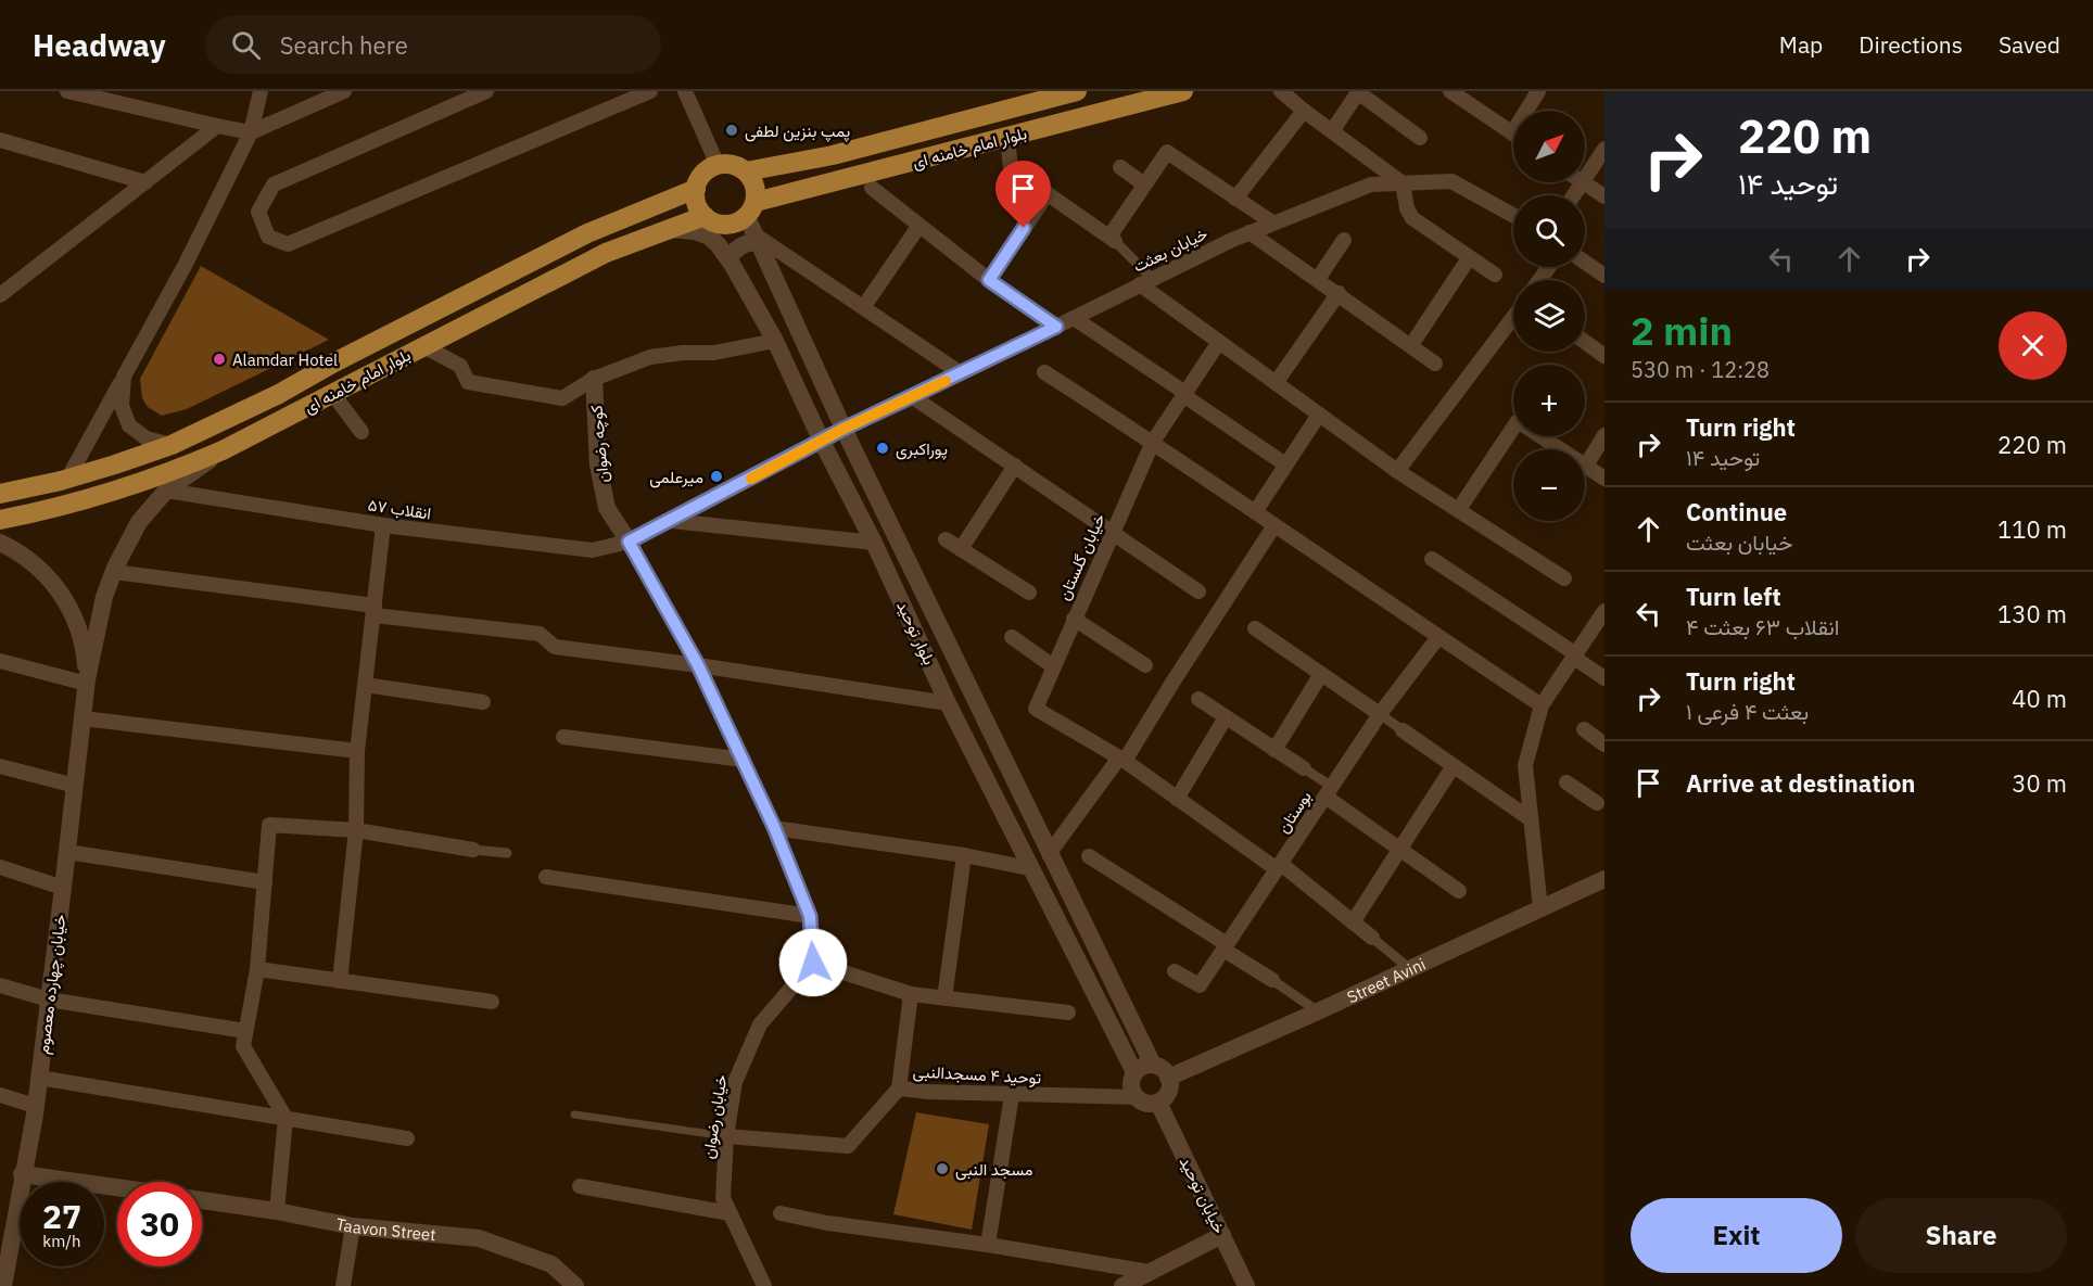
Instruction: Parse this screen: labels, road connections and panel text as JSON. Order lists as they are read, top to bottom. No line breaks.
{"streets":{"main road":["بلوار امام خامنه ای"],"street":["خیابان بعثت","کوچه رضوان","انقلاب ۵۷","خیابان گلستان","بلوار توحید","بوستان","Street Avini","خیابان چهارده معصوم","توحید ۴ مسجدالنبی","خیابان رضوان","خیابان توحید","Taavon Street"]},"crossings":[["بلوار امام خامنه ای","بلوار توحید"],["خیابان بعثت","بلوار توحید"],["کوچه رضوان","انقلاب ۵۷"],["بلوار توحید","Street Avini"],["بلوار توحید","توحید ۴ مسجدالنبی"],["بلوار توحید","خیابان توحید"],["Street Avini","توحید ۴ مسجدالنبی"],["Street Avini","خیابان توحید"],["توحید ۴ مسجدالنبی","خیابان رضوان"],["توحید ۴ مسجدالنبی","خیابان توحید"]],"places":["پمپ بنزین لطفی","Alamdar Hotel","پوراکبری","میرعلمی","مسجد النبی"],"north":"top right","page":{"header":"Headway","search":"Search here","nav":["Map","Directions","Saved"],"turn":["220 m","توحید ۱۴"],"map_buttons":["+","−"],"heading":["2 min","530 m · 12:28"],"list":[{"name":"Turn right","note":"توحید ۱۴","value":"220 m"},{"name":"Continue","note":"خیابان بعثت","value":"110 m"},{"name":"Turn left","note":"انقلاب ۶۳ بعثت ۴","value":"130 m"},{"name":"Turn right","note":"بعثت ۴ فرعی ۱","value":"40 m"},{"name":"Arrive at destination","value":"30 m"}],"speed":"27 km/h","limit":"30","buttons":["Exit","Share"]}}
